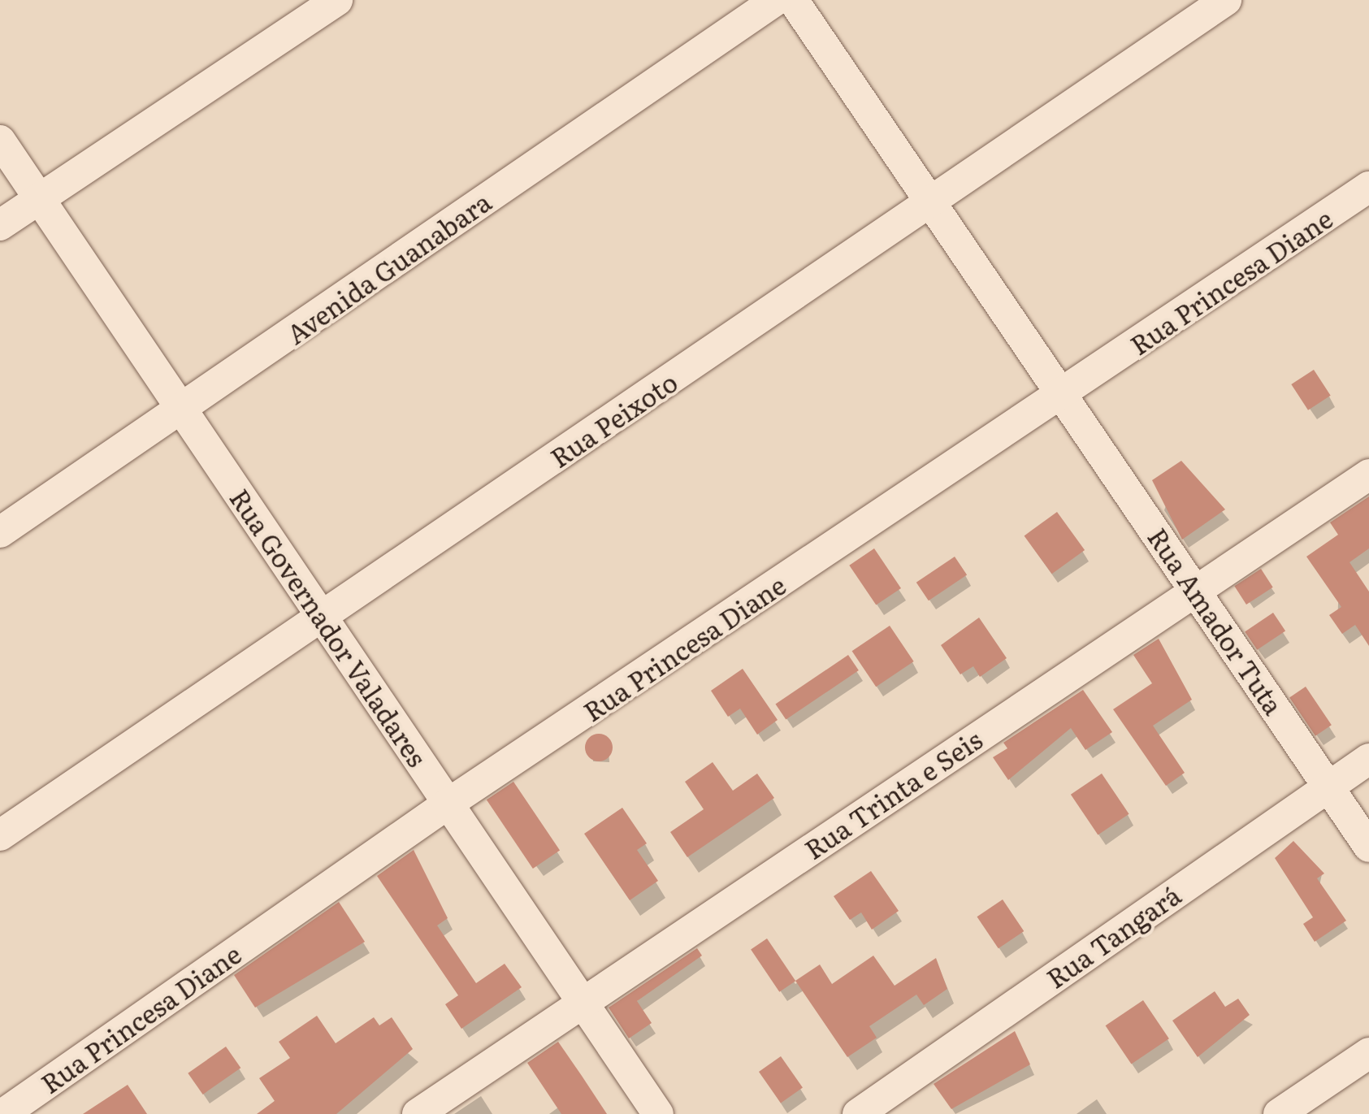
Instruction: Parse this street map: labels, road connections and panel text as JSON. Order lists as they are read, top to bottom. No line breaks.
{"streets":{"street":["Avenida Guanabara","Rua Princesa Diane","Rua Peixoto","Rua Amador Tuta","Rua Governador Valadares","Rua Trinta e Seis","Rua Tangará"]},"crossings":[["Avenida Guanabara","Rua Governador Valadares"],["Rua Princesa Diane","Rua Amador Tuta"],["Rua Princesa Diane","Rua Governador Valadares"],["Rua Peixoto","Rua Amador Tuta"],["Rua Peixoto","Rua Governador Valadares"],["Rua Amador Tuta","Rua Trinta e Seis"],["Rua Amador Tuta","Rua Tangará"],["Rua Governador Valadares","Rua Trinta e Seis"]]}
